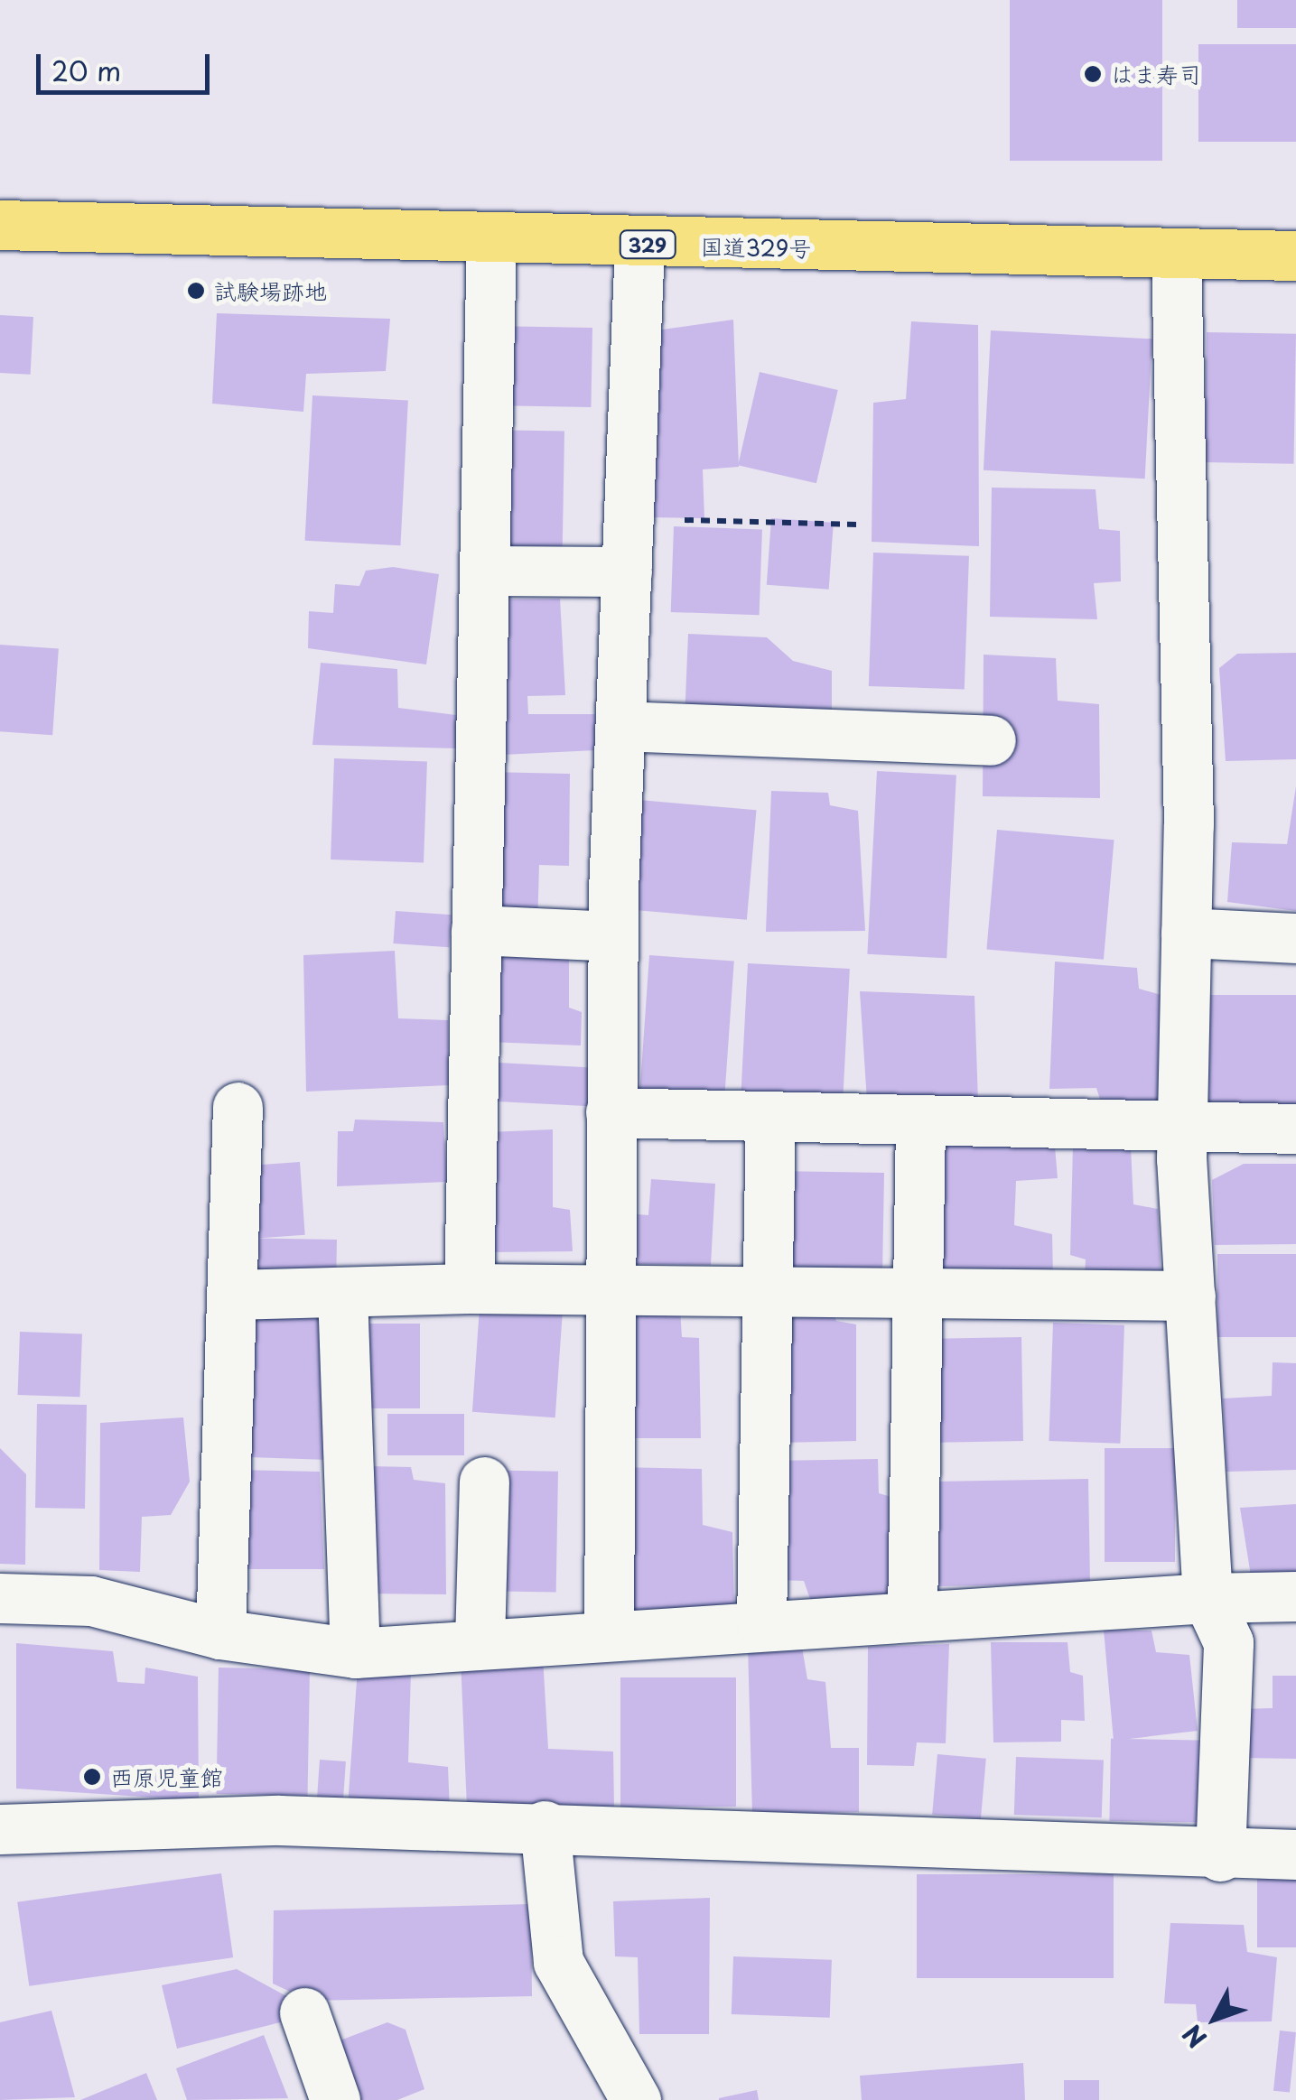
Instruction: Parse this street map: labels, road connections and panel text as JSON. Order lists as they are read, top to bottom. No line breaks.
{"streets":{"highway":["329","国道329号"]},"places":["はま寿司","試験場跡地","西原児童館"],"scale_bar":"20 m","north":"bottom left"}
